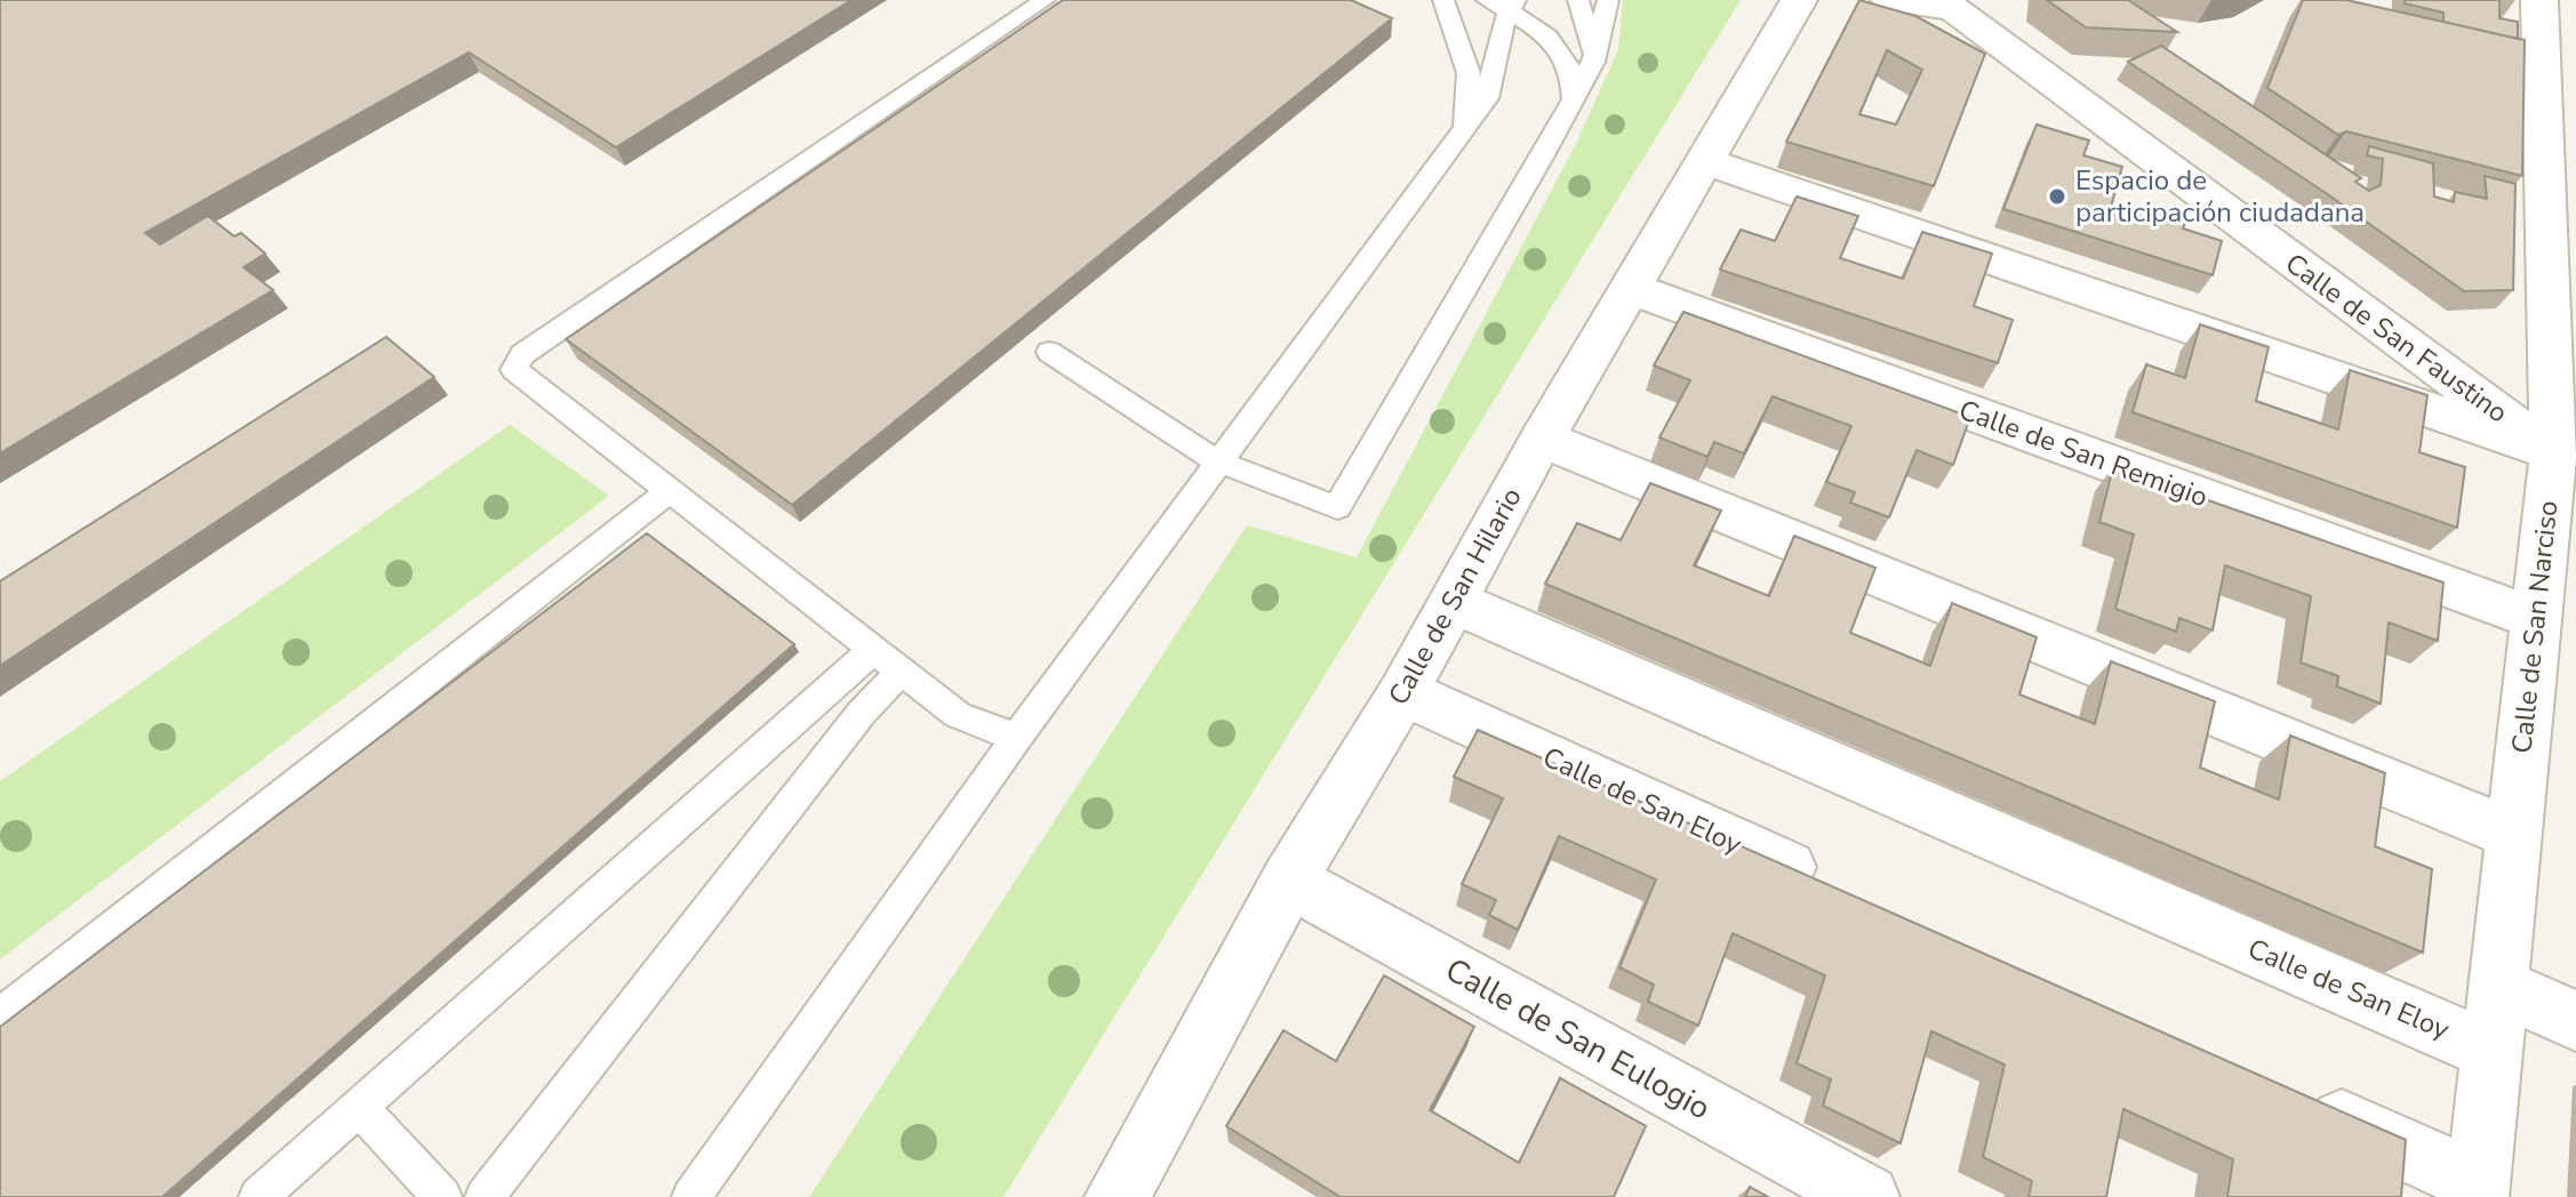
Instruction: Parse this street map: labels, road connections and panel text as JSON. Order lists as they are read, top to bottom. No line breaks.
{"streets":{"street":["Calle de San Faustino","Calle de San Remigio","Calle de San Hilario","Calle de San Narciso","Calle de San Eloy","Calle de San Eulogio"]},"crossings":[["Calle de San Faustino","Calle de San Narciso"],["Calle de San Remigio","Calle de San Hilario"],["Calle de San Remigio","Calle de San Narciso"],["Calle de San Hilario","Calle de San Eloy"],["Calle de San Hilario","Calle de San Eulogio"],["Calle de San Narciso","Calle de San Eloy"]],"places":["Espacio de participación ciudadana"]}
